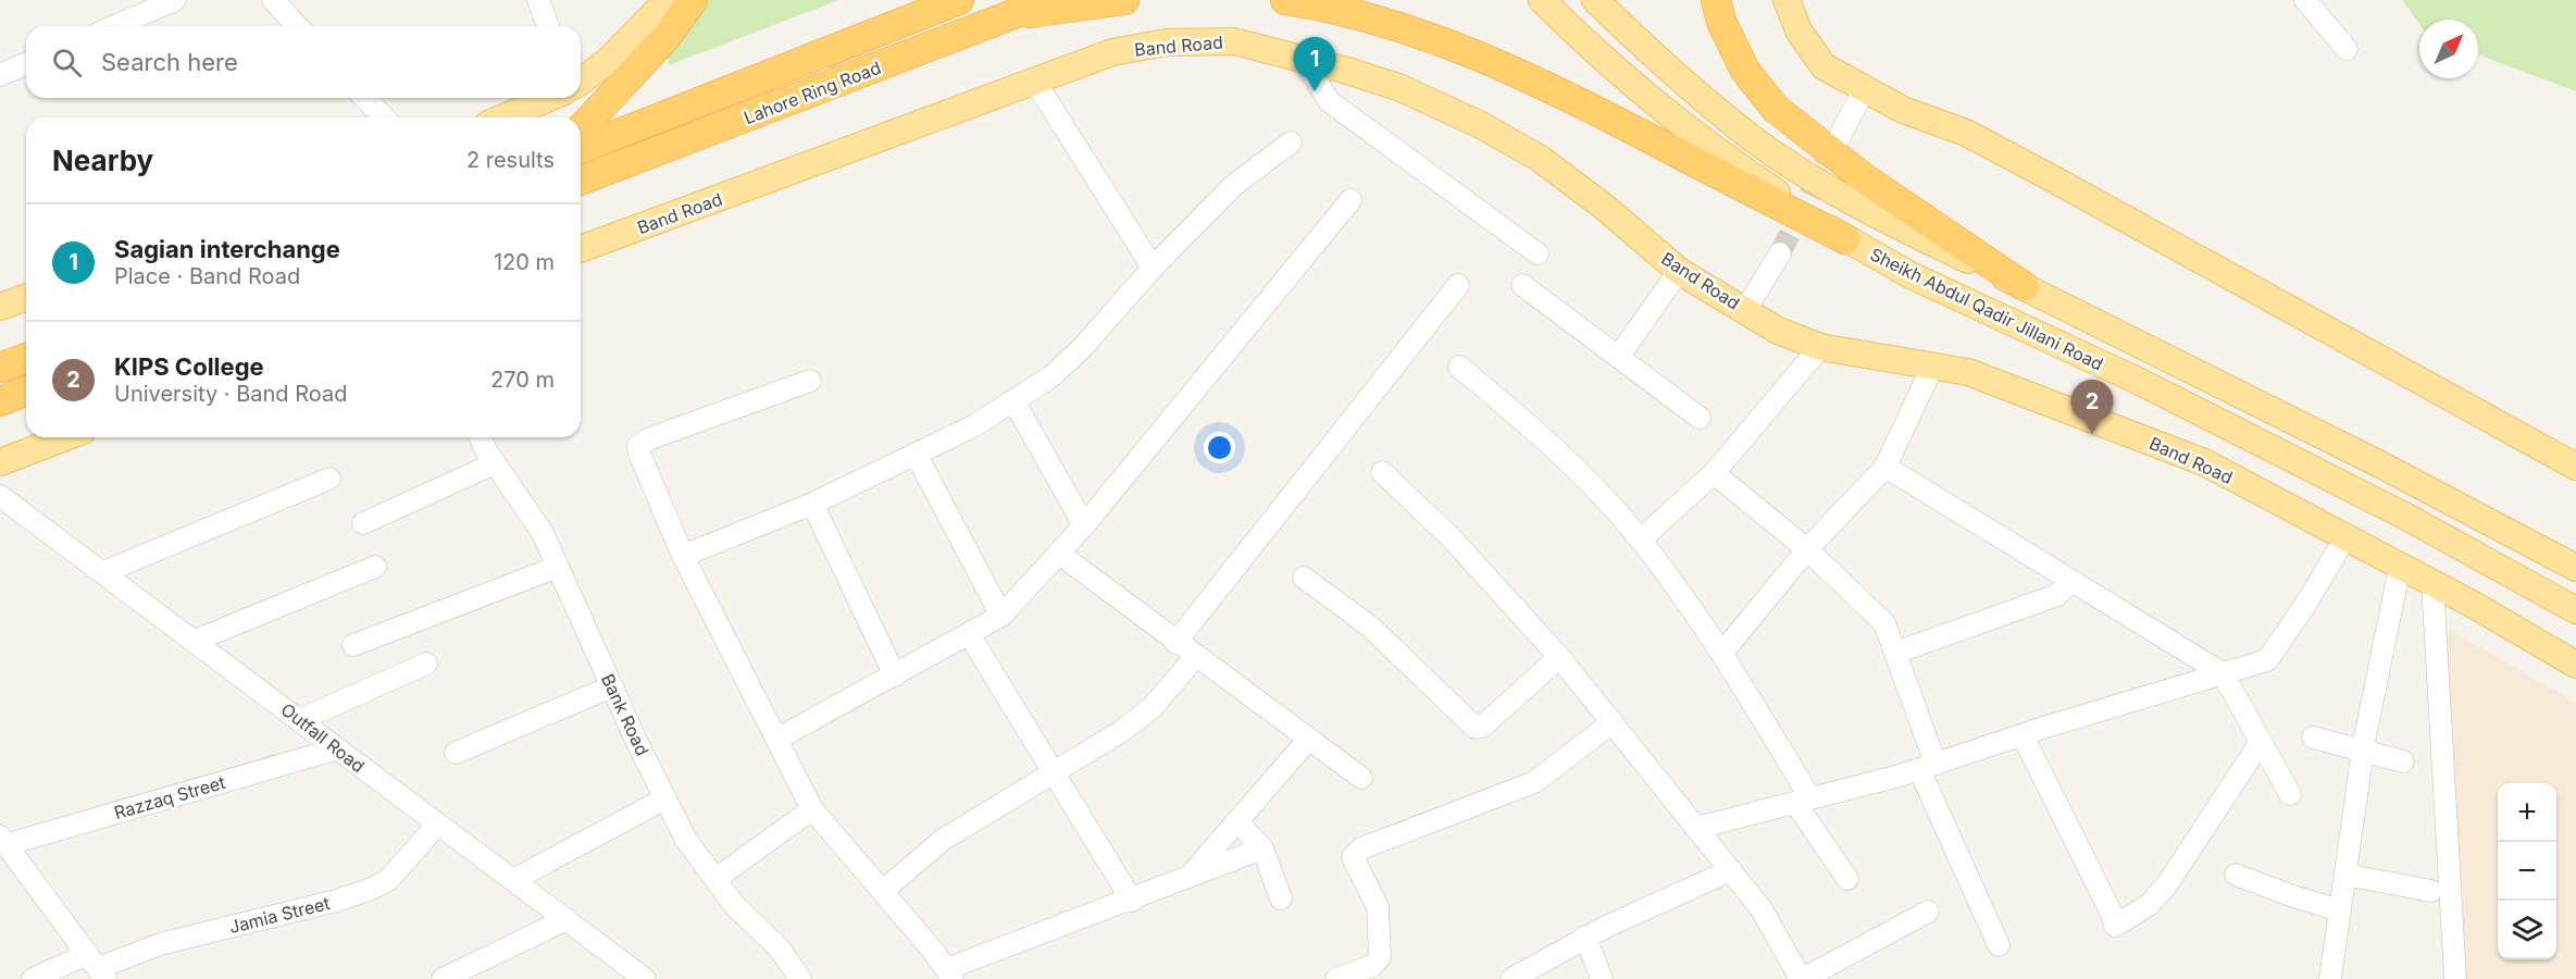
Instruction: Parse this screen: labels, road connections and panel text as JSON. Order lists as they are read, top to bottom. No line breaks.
{"streets":{"highway":["Lahore Ring Road"],"main road":["Band Road","Sheikh Abdul Qadir Jillani Road"],"street":["Bank Road","Outfall Road","Razzaq Street","Jamia Street"]},"crossings":[["Outfall Road","Razzaq Street"],["Outfall Road","Jamia Street"]],"north":"top right","page":{"search":"Search here","pins":["1","2"],"heading":["Nearby","2 results"],"list":[{"mark":"1","name":"Sagian interchange","note":"Place · Band Road","value":"120 m"},{"mark":"2","name":"KIPS College","note":"University · Band Road","value":"270 m"}],"map_buttons":["+","−"]}}
